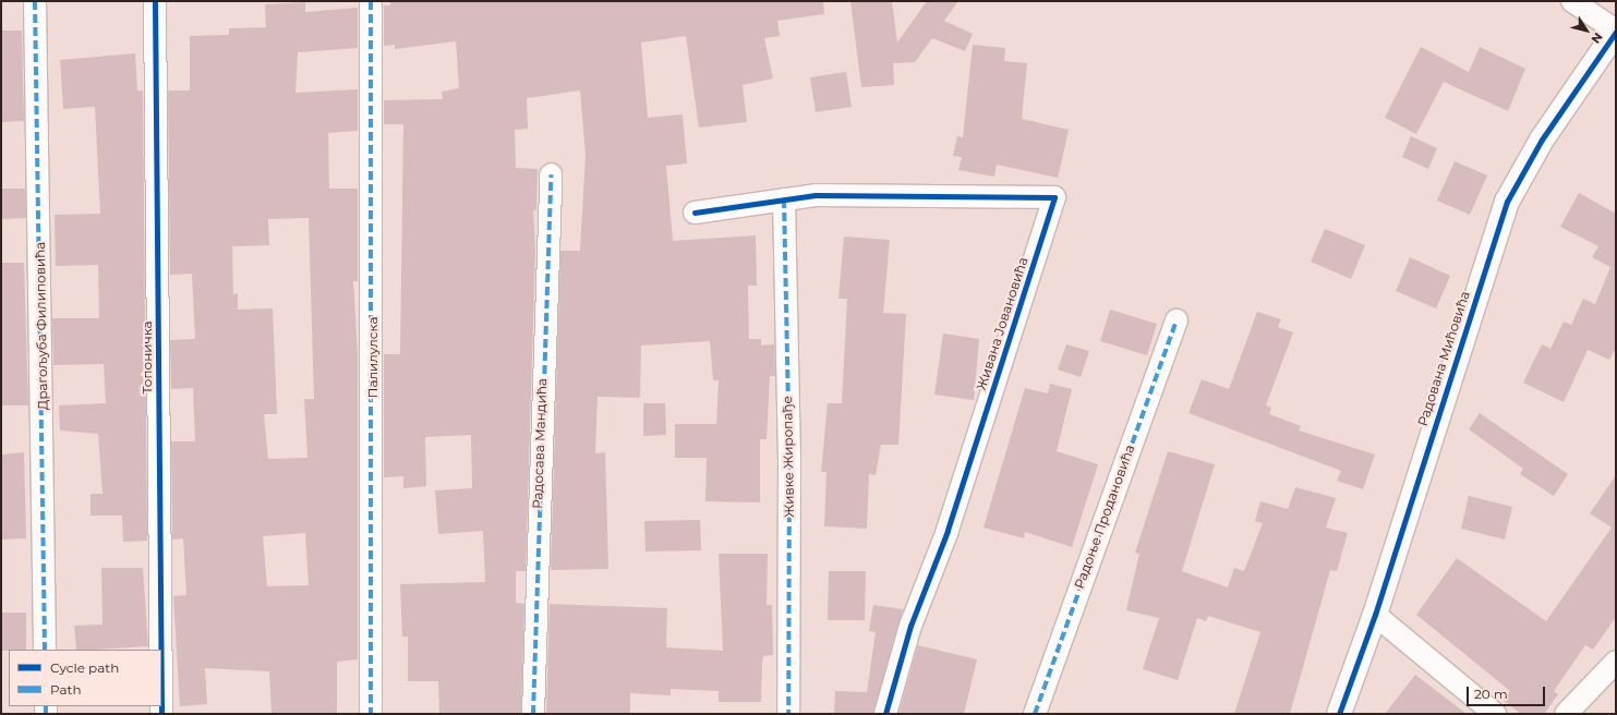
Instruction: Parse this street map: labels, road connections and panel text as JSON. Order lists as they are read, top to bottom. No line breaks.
{"streets":{"street":["Живана Јовановића","Драгољуба Филиповића","Топоничка","Палилулска","Радована Мићовића","Радосава Мандића","Живке Жиропађе","Радоње Продановића"]},"crossings":[["Живана Јовановића","Живке Жиропађе"]],"legend":["Cycle path","Path"],"scale_bar":"20 m","north":"bottom right"}
